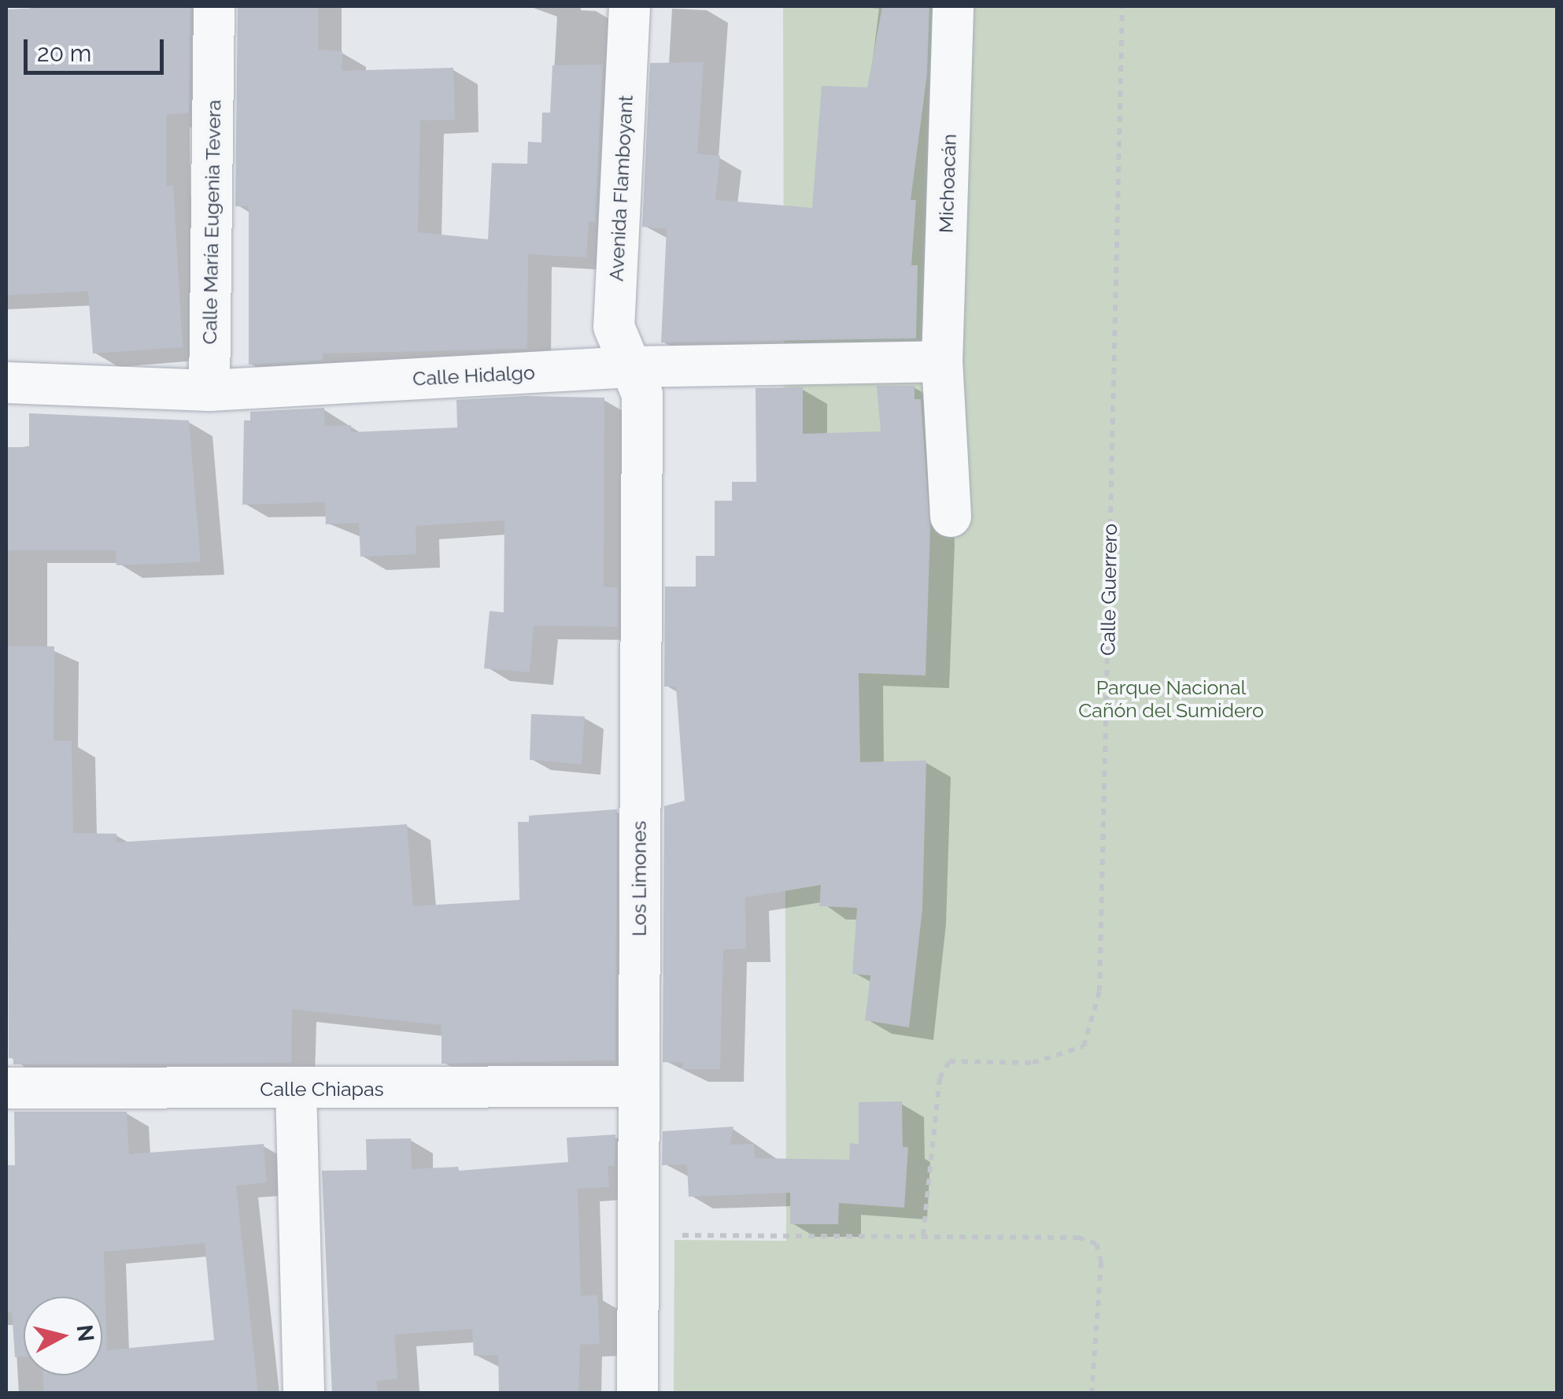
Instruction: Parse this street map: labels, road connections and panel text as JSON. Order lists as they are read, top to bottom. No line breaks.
{"streets":{"street":["Michoacán","Avenida Flamboyant","Calle María Eugenia Tevera","Calle Hidalgo","Los Limones","Calle Chiapas"],"path":["Calle Guerrero"]},"crossings":[["Michoacán","Calle Hidalgo"],["Avenida Flamboyant","Calle Hidalgo"],["Avenida Flamboyant","Los Limones"],["Calle María Eugenia Tevera","Calle Hidalgo"],["Calle Hidalgo","Los Limones"],["Los Limones","Calle Chiapas"]],"parks":["Parque Nacional Cañón del Sumidero"],"scale_bar":"20 m","north":"right"}
